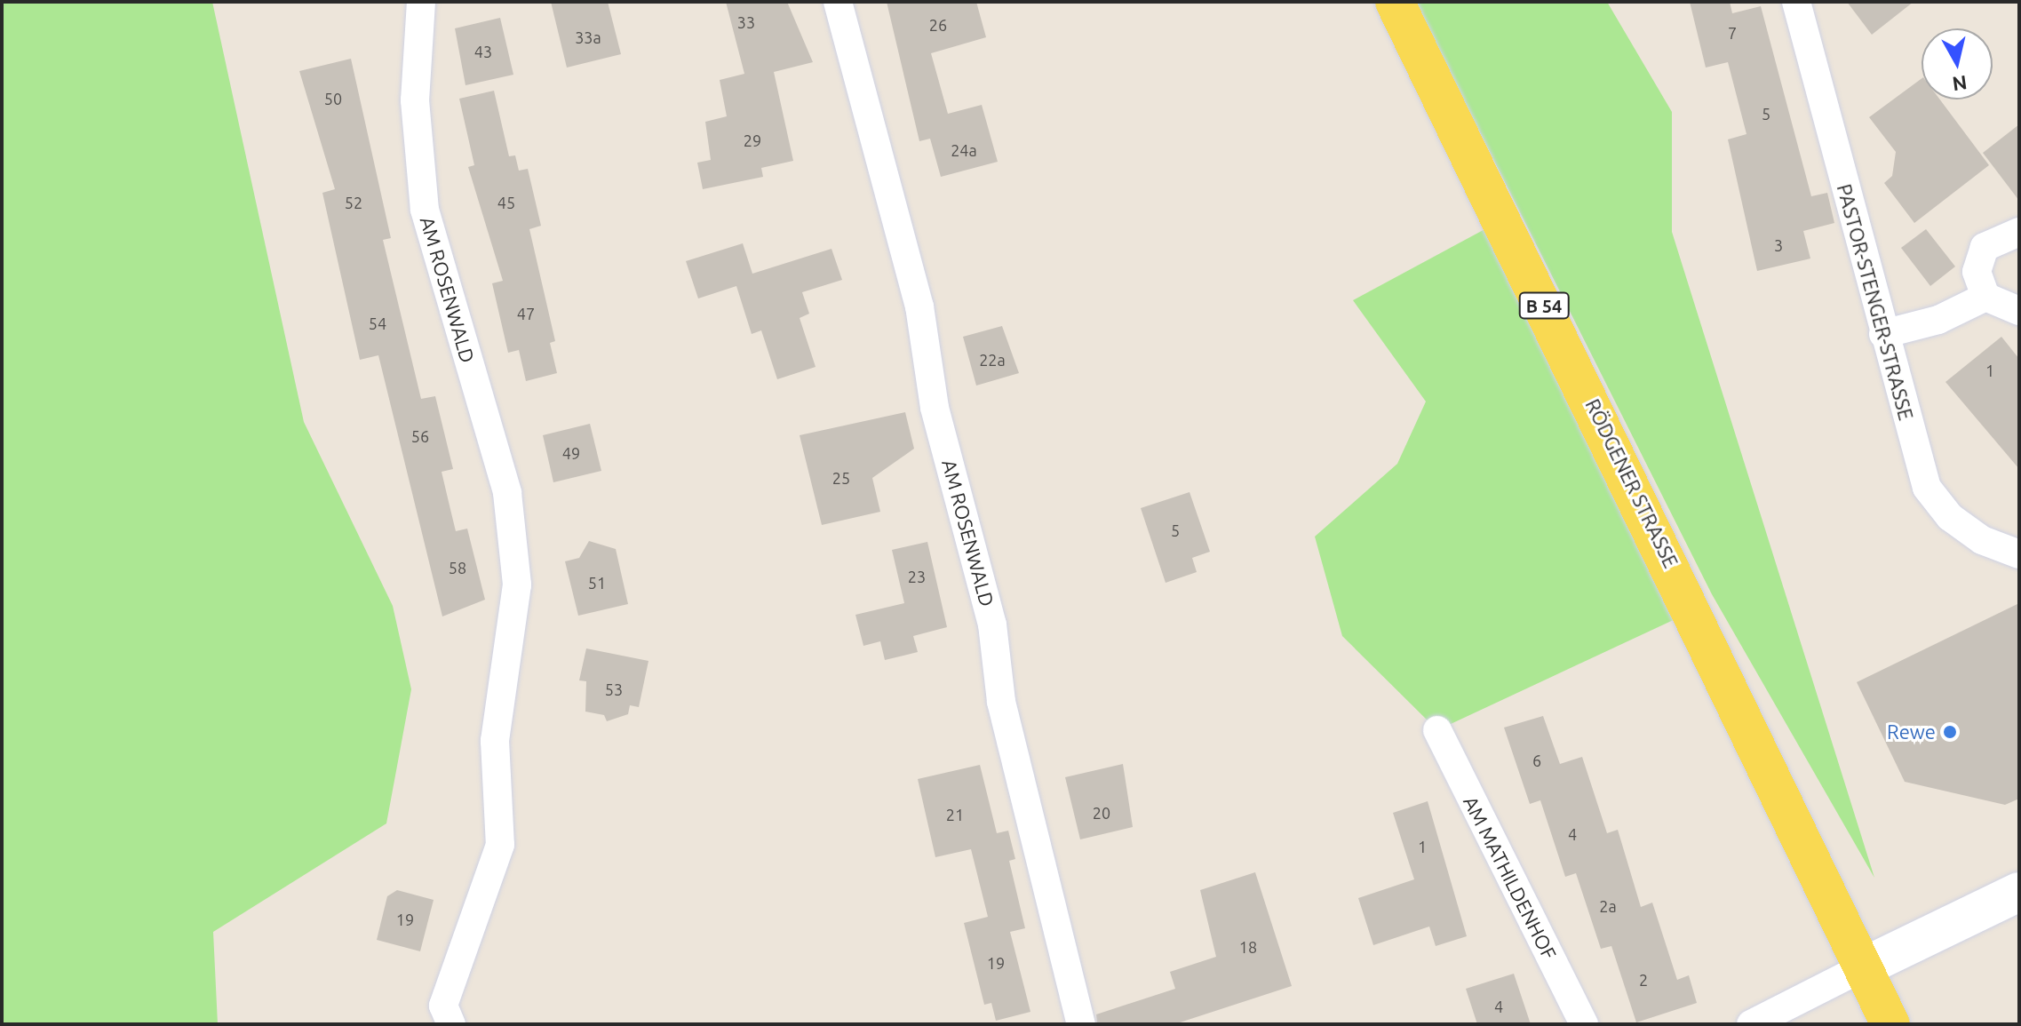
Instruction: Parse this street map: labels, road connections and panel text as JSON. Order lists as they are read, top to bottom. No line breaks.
{"streets":{"main road":["B 54","RÖDGENER STRASSE"],"street":["AM ROSENWALD","PASTOR-STENGER-STRASSE","AM MATHILDENHOF"]},"places":["Rewe"],"house_numbers":["33","26","7","33a","43","50","5","29","24a","52","45","3","47","54","22a","1","56","49","25","5","58","23","51","53","6","20","21","4","1","2a","19","18","19","2","4"],"north":"bottom"}
